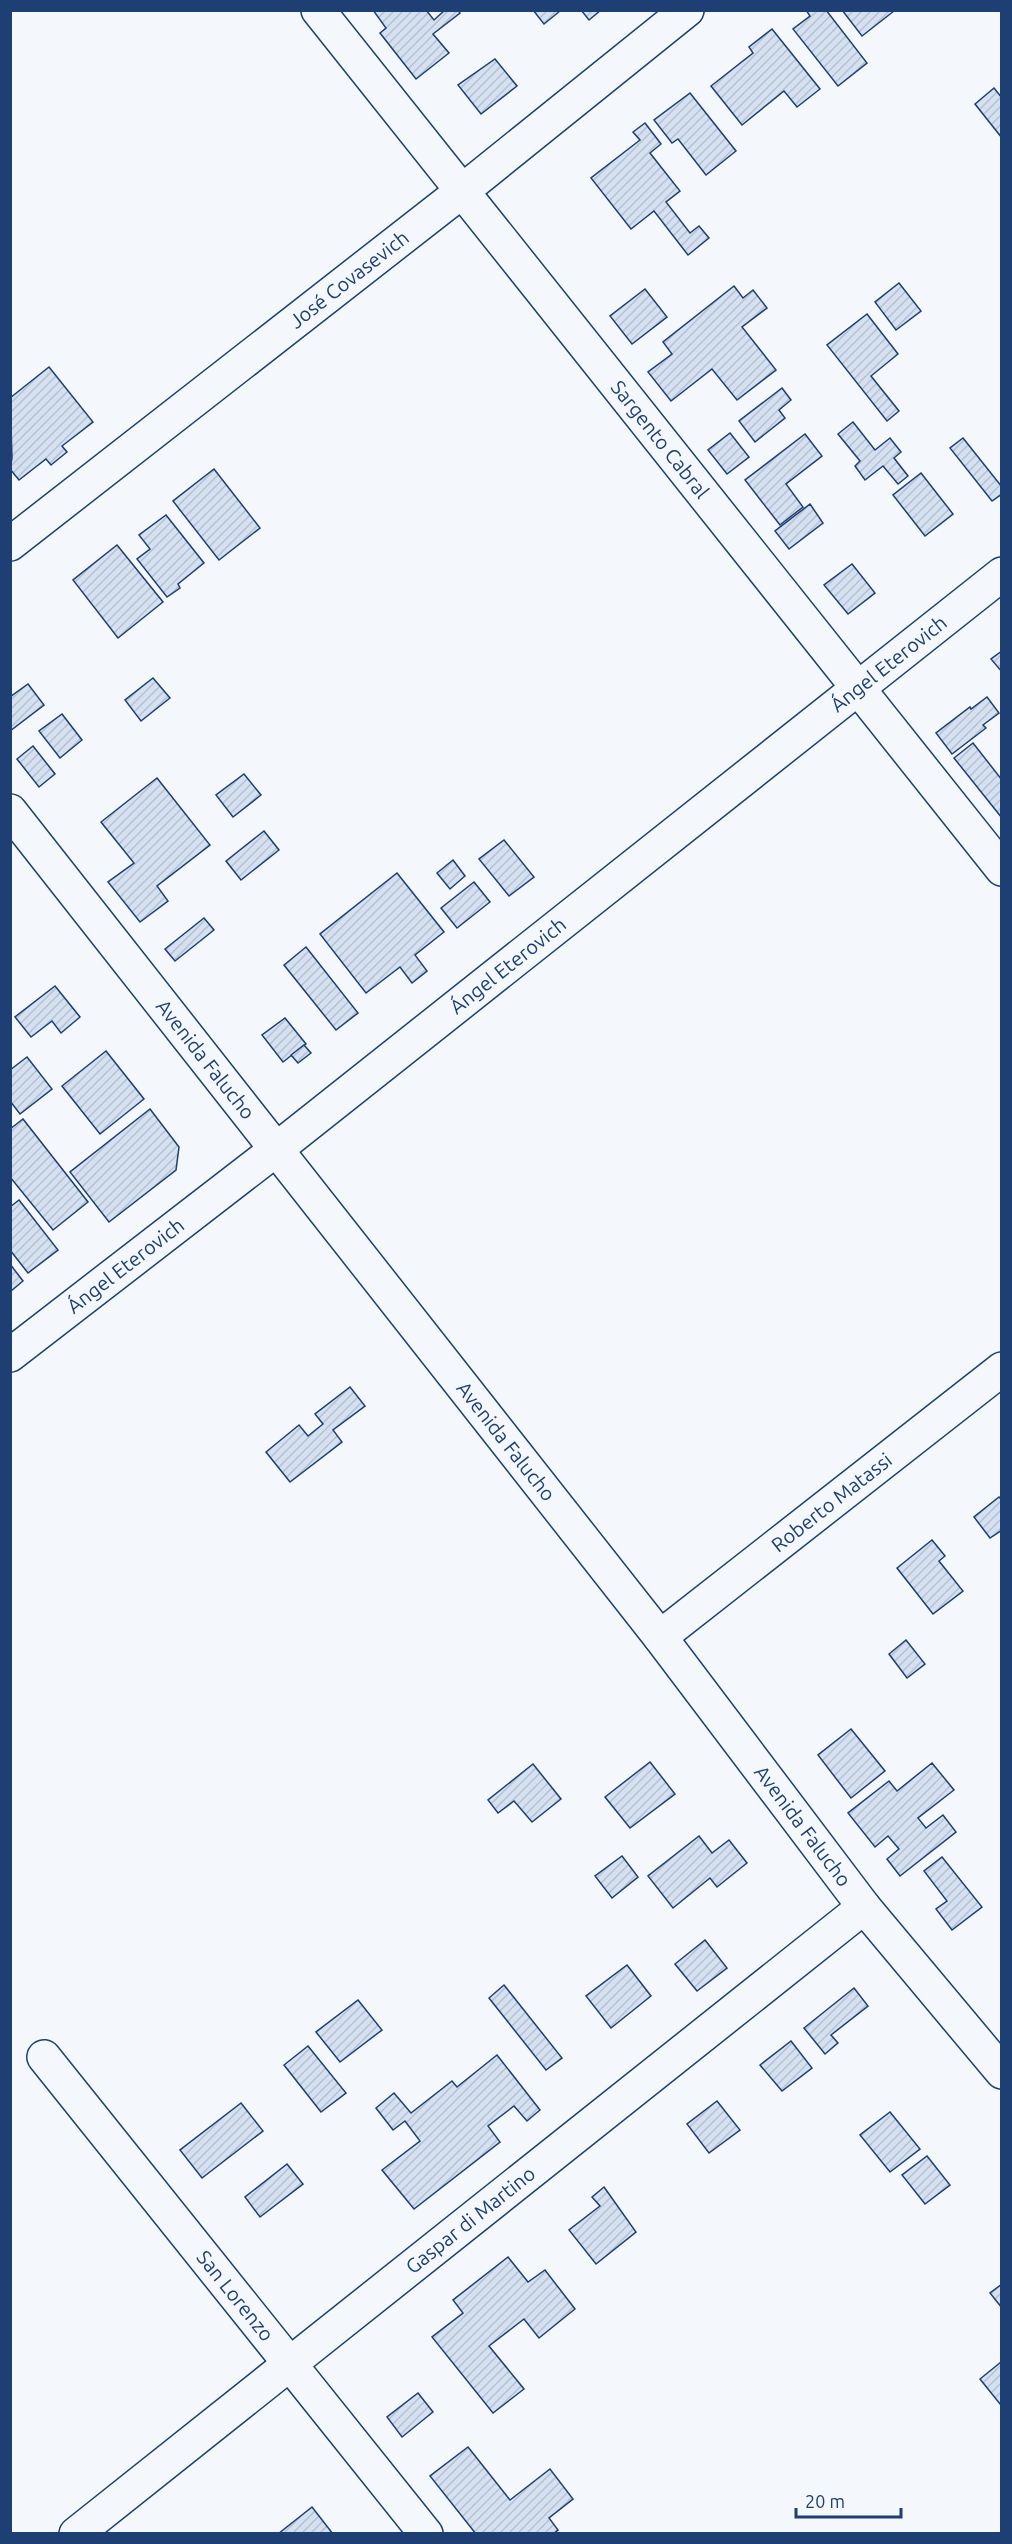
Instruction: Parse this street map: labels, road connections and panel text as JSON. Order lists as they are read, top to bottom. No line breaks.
{"streets":{"street":["José Covasevich","Sargento Cabral","Ángel Eterovich","Avenida Falucho","Roberto Matassi","Gaspar di Martino","San Lorenzo"]},"crossings":[["José Covasevich","Sargento Cabral"],["Sargento Cabral","Ángel Eterovich"],["Ángel Eterovich","Avenida Falucho"],["Avenida Falucho","Roberto Matassi"],["Avenida Falucho","Gaspar di Martino"],["Gaspar di Martino","San Lorenzo"]],"scale_bar":"20 m"}
